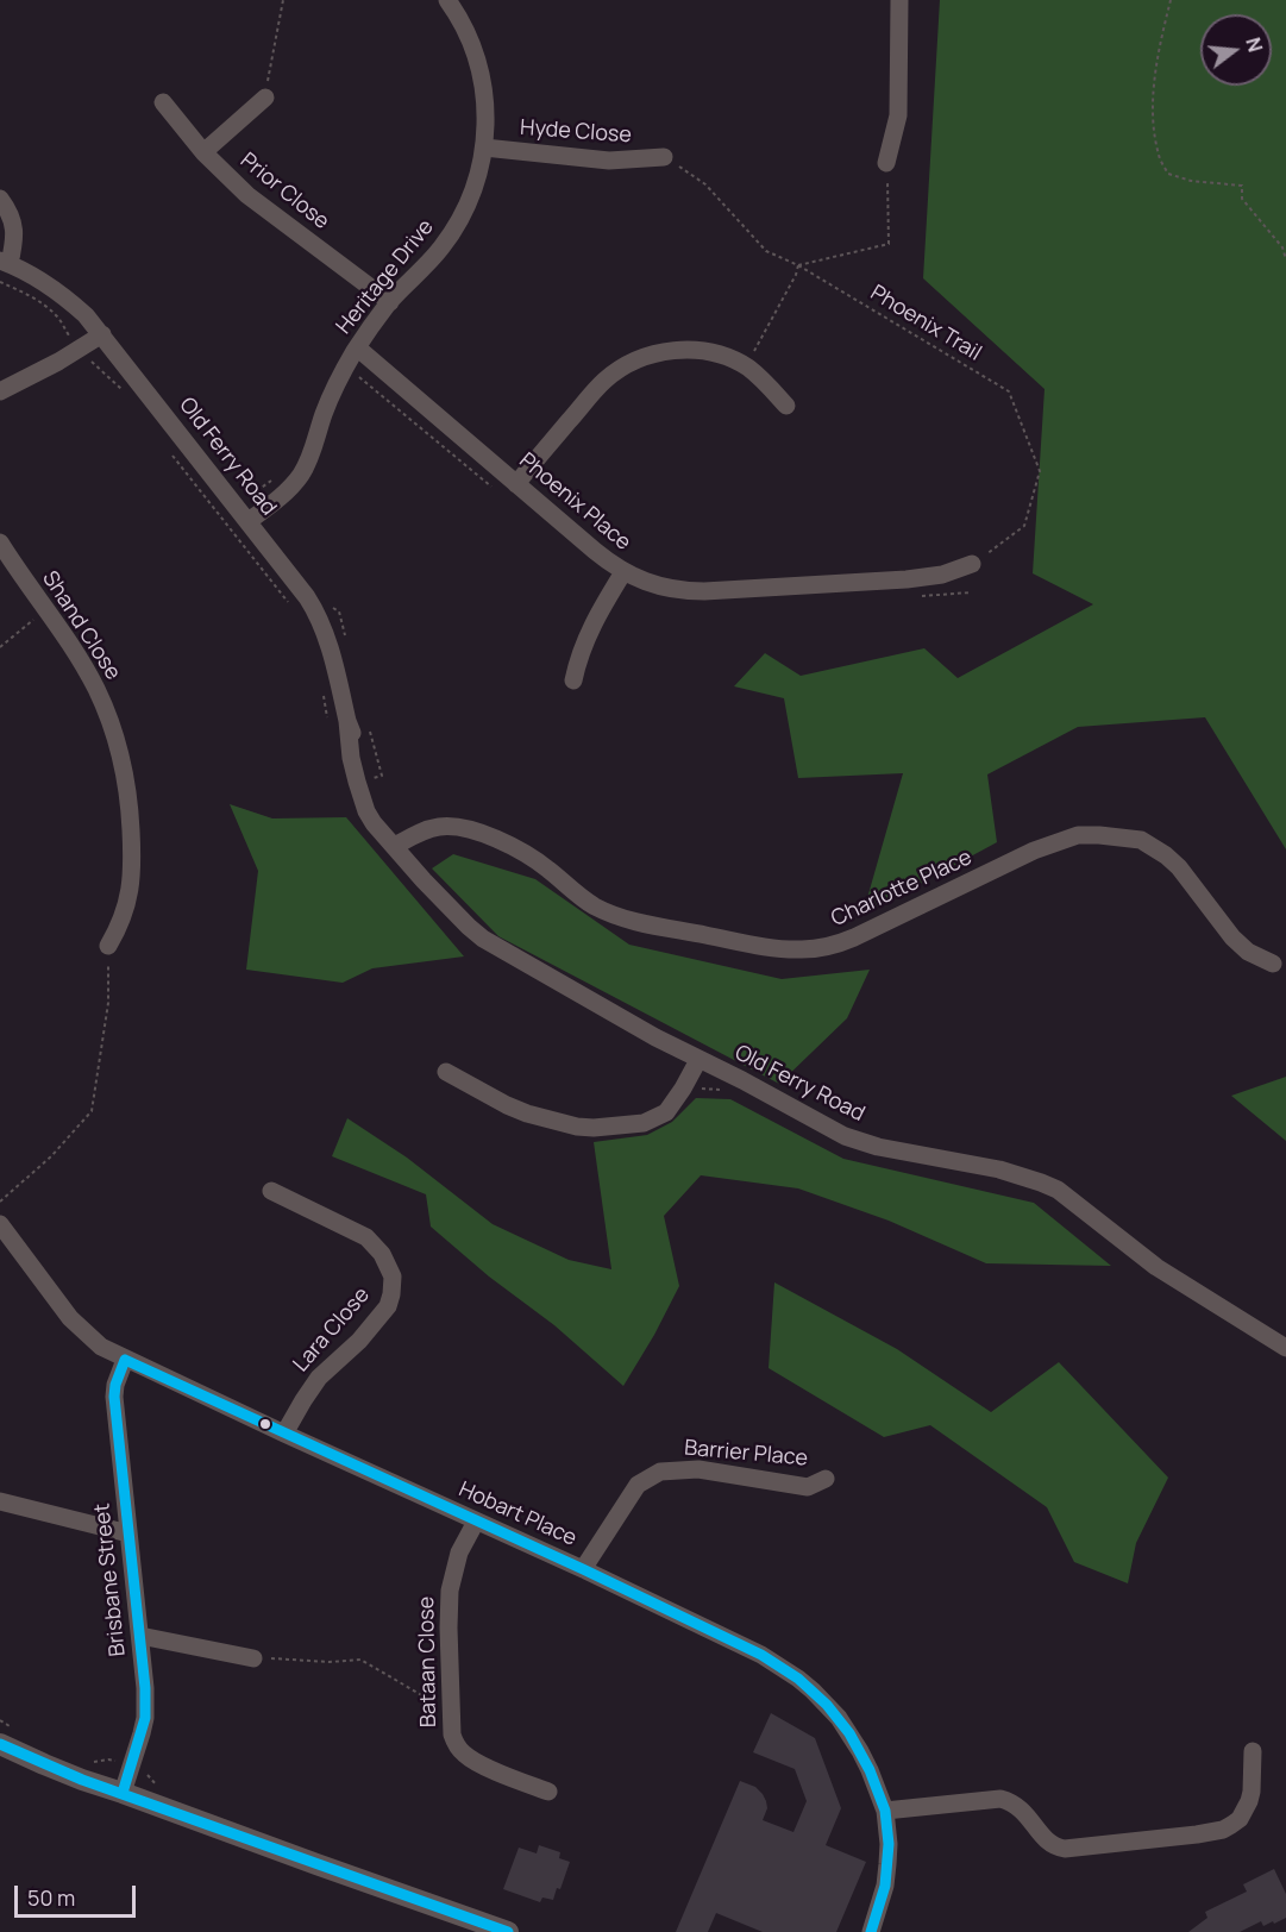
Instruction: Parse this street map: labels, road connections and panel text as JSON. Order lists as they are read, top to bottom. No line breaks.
{"streets":{"street":["Hyde Close","Prior Close","Heritage Drive","Old Ferry Road","Phoenix Place","Shand Close","Charlotte Place","Lara Close","Barrier Place","Hobart Place","Brisbane Street","Bataan Close"],"path":["Phoenix Trail"]},"crossings":[["Hyde Close","Heritage Drive"],["Hyde Close","Phoenix Trail"],["Prior Close","Heritage Drive"],["Heritage Drive","Old Ferry Road"],["Heritage Drive","Phoenix Place"],["Phoenix Trail","Phoenix Place"],["Old Ferry Road","Charlotte Place"],["Lara Close","Hobart Place"],["Barrier Place","Hobart Place"],["Hobart Place","Brisbane Street"],["Hobart Place","Bataan Close"]],"scale_bar":"50 m","north":"right"}
